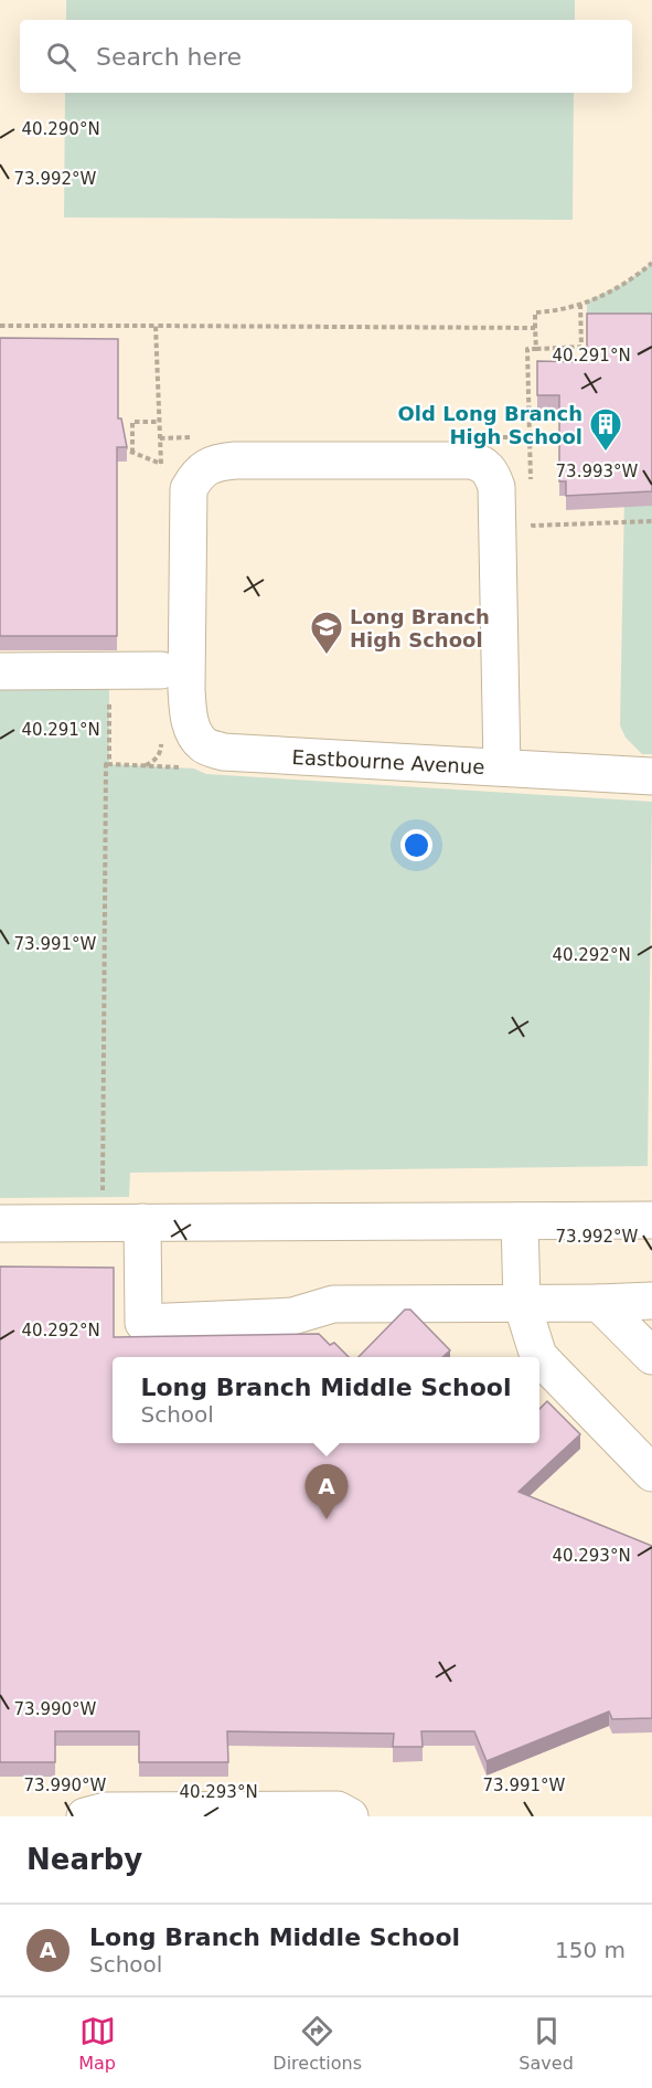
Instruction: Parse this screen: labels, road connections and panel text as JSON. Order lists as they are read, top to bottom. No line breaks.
{"streets":{"street":["Eastbourne Avenue"]},"places":{"building":["Old Long Branch High School"],"school or university":["Long Branch High School"]},"page":{"search":"Search here","popup":["Long Branch Middle School","School"],"pins":"A","heading":"Nearby","list":[{"mark":"A","name":"Long Branch Middle School","note":"School","value":"150 m"}],"nav":["Map","Directions","Saved"]},"coordinates":["40.290°N","73.992°W","40.291°N","73.993°W","73.991°W","40.292°N","40.293°N","73.990°W"]}
